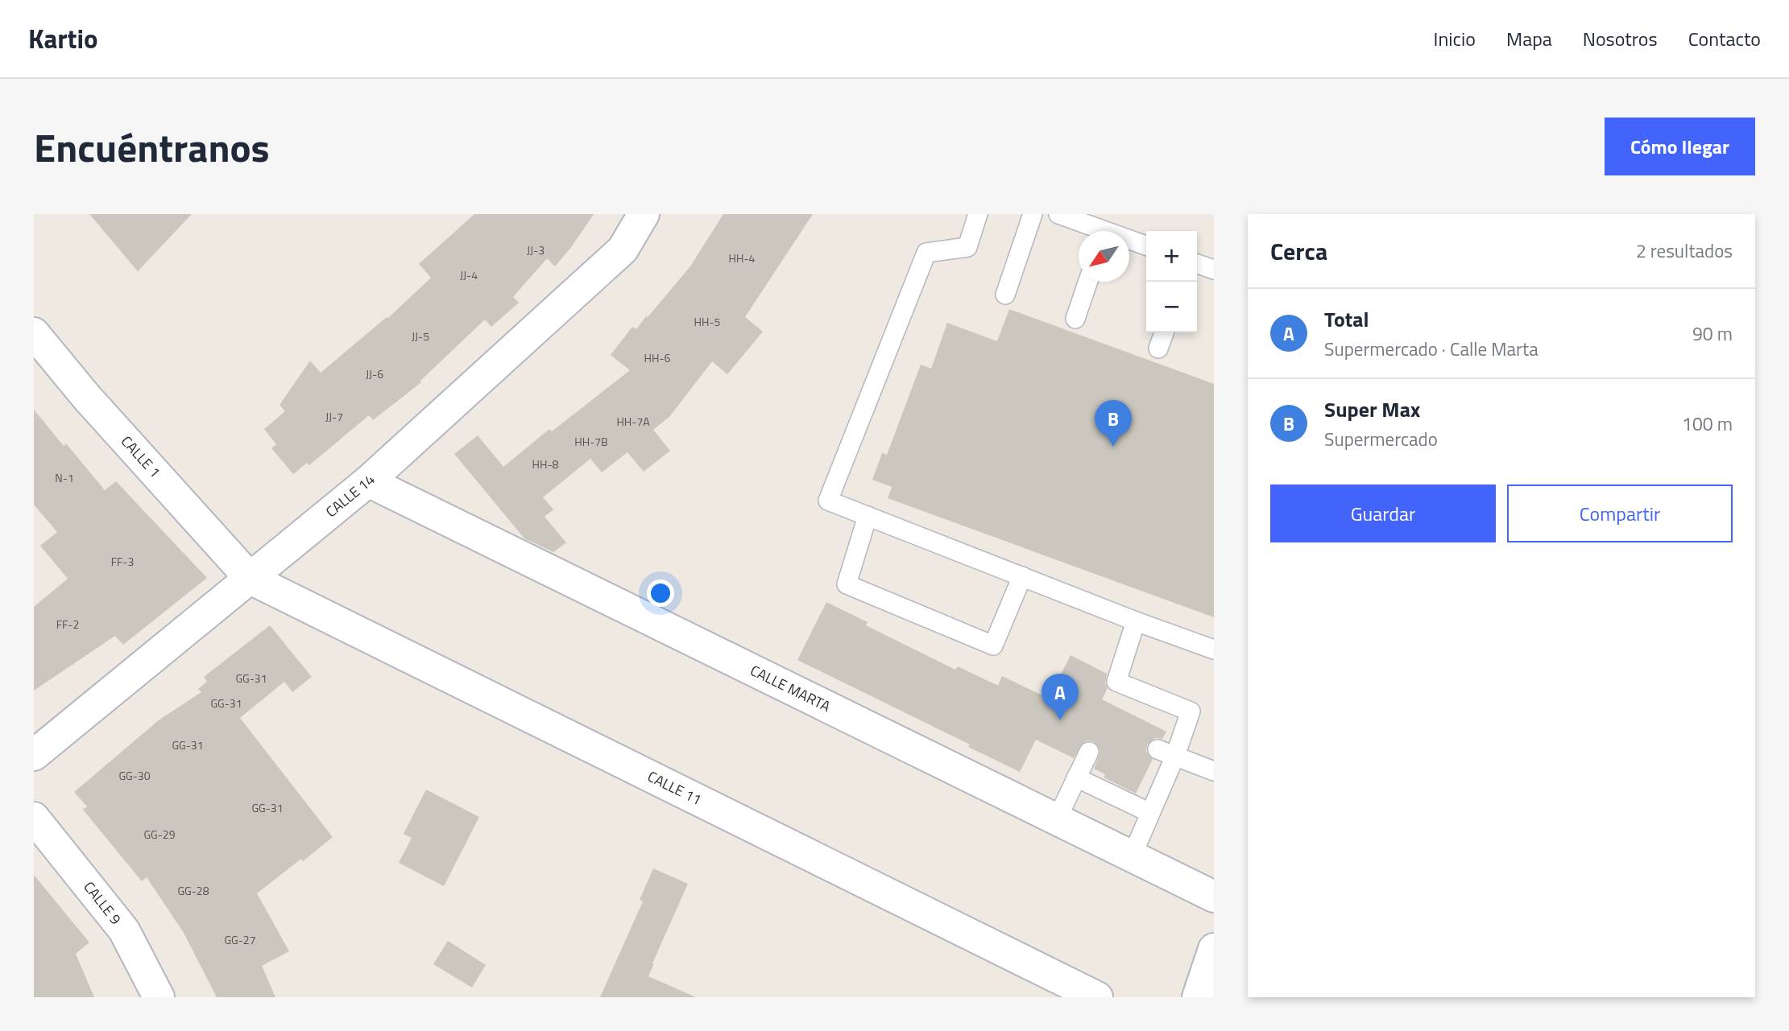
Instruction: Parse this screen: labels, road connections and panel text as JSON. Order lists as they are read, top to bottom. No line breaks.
{"streets":{"street":["CALLE 1","CALLE 14","CALLE MARTA","CALLE 11","CALLE 9"]},"crossings":[["CALLE 1","CALLE 14"],["CALLE 1","CALLE 11"],["CALLE 14","CALLE MARTA"],["CALLE 14","CALLE 11"]],"house_numbers":["JJ-3","HH-4","JJ-4","HH-5","JJ-5","HH-6","JJ-6","JJ-7","HH-7A","HH-7B","HH-8","N-1","FF-3","FF-2","GG-31","GG-31","GG-31","GG-30","GG-31","GG-29","GG-28","GG-27"],"north":"bottom left","page":{"header":"Kartio","nav":["Inicio","Mapa","Nosotros","Contacto"],"title":"Encuéntranos","buttons":["Cómo llegar",["Guardar","Compartir"]],"heading":["Cerca","2 resultados"],"map_buttons":["+","−"],"list":[{"mark":"A","name":"Total","note":"Supermercado · Calle Marta","value":"90 m"},{"mark":"B","name":"Super Max","note":"Supermercado","value":"100 m"}],"pins":["B","A"]}}
